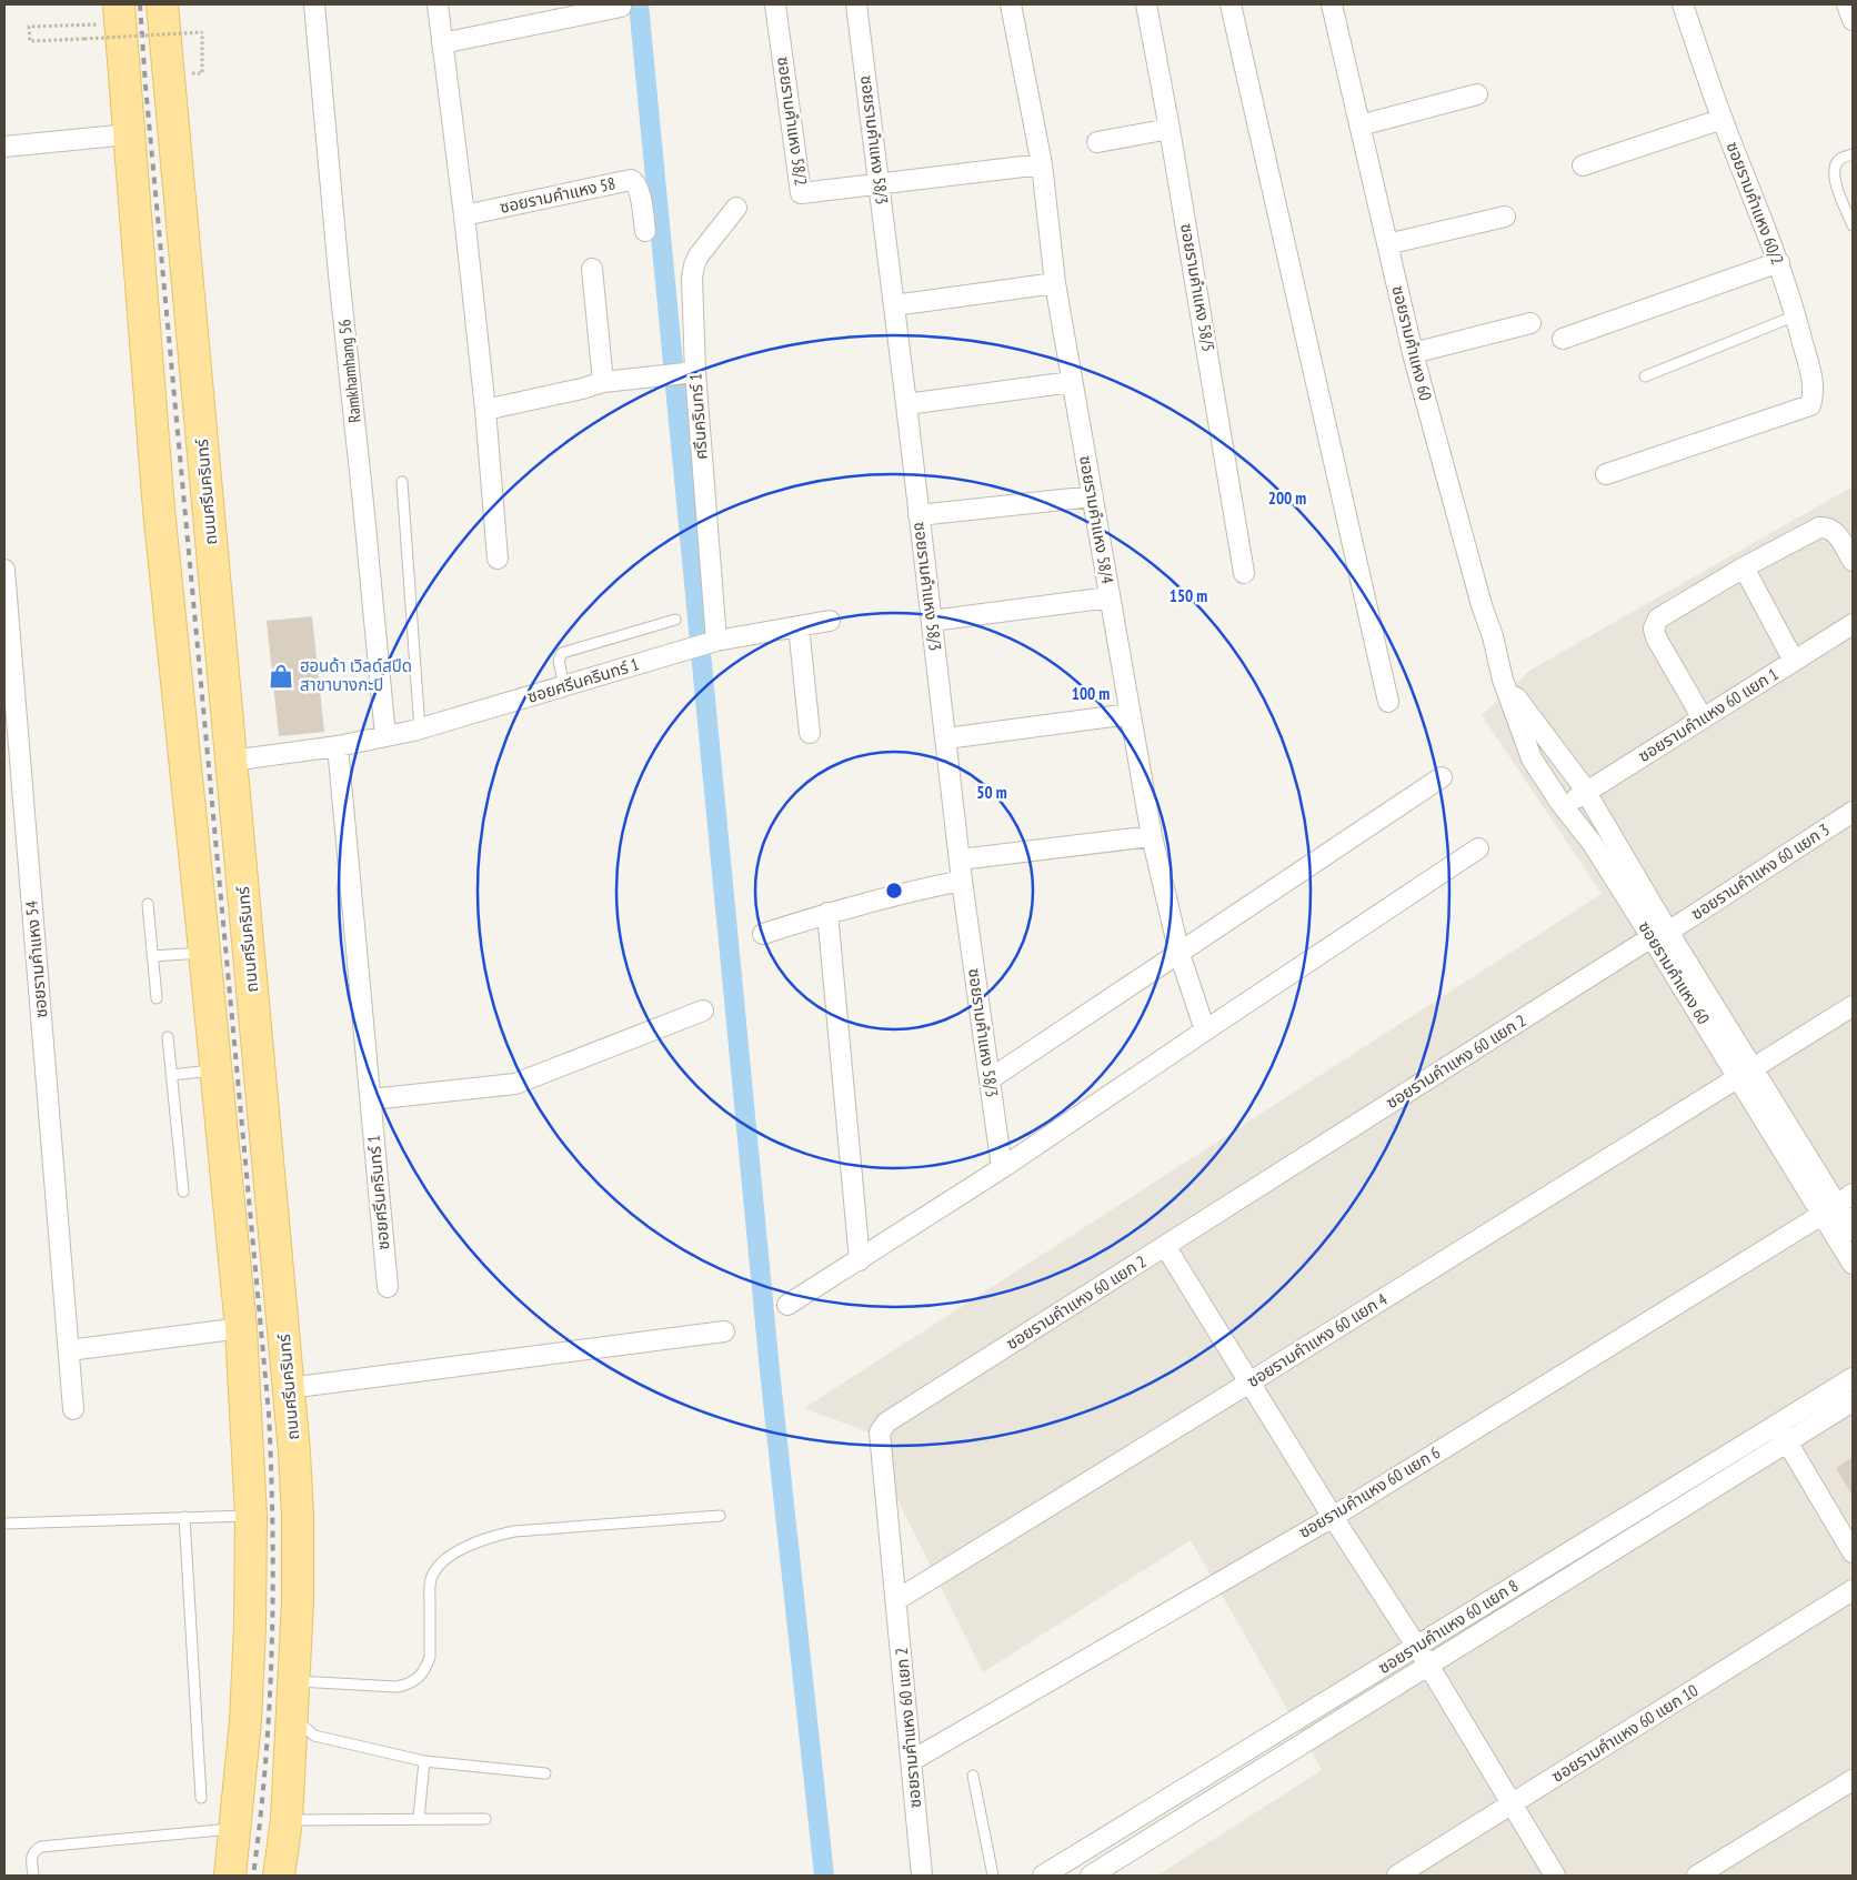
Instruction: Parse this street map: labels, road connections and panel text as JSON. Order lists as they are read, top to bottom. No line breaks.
{"streets":{"main road":["ถนนศรีนครินทร์"],"street":["ซอยรามคำแหง 58/2","ซอยรามคำแหง 58/3","ซอยรามคำแหง 58","ซอยรามคำแหง 60/2","ซอยรามคำแหง 58/5","ซอยรามคำแหง 60","Ramkhamhang 56","ศรีนครินทร์ 1","ซอยรามคำแหง 58/4","ซอยศรีนครินทร์ 1","ซอยรามคำแหง 60 แยก 1","ซอยรามคำแหง 60 แยก 3","ซอยรามคำแหง 54","ซอยรามคำแหง 60 แยก 2","ซอยรามคำแหง 60 แยก 4","ซอยรามคำแหง 60 แยก 6","ซอยรามคำแหง 60 แยก 8","ซอยรามคำแหง 60 แยก 10"]},"crossings":[["ซอยรามคำแหง 58/2","ซอยรามคำแหง 58/3"],["ซอยรามคำแหง 60","ซอยรามคำแหง 60 แยก 1"],["ซอยรามคำแหง 60","ซอยรามคำแหง 60 แยก 3"],["ซอยรามคำแหง 60","ซอยรามคำแหง 60 แยก 2"],["ซอยรามคำแหง 60","ซอยรามคำแหง 60 แยก 4"],["ซอยรามคำแหง 60","ซอยรามคำแหง 60 แยก 6"],["Ramkhamhang 56","ซอยศรีนครินทร์ 1"],["ศรีนครินทร์ 1","ซอยศรีนครินทร์ 1"],["ถนนศรีนครินทร์","ซอยศรีนครินทร์ 1"],["ซอยรามคำแหง 60 แยก 3","ซอยรามคำแหง 60 แยก 2"],["ซอยรามคำแหง 60 แยก 2","ซอยรามคำแหง 60 แยก 4"],["ซอยรามคำแหง 60 แยก 2","ซอยรามคำแหง 60 แยก 6"]],"places":{"shop":["ฮอนด้า เวิลด์สปีด สาขาบางกะปิ"]},"rings":["200 m","150 m","100 m","50 m"]}
